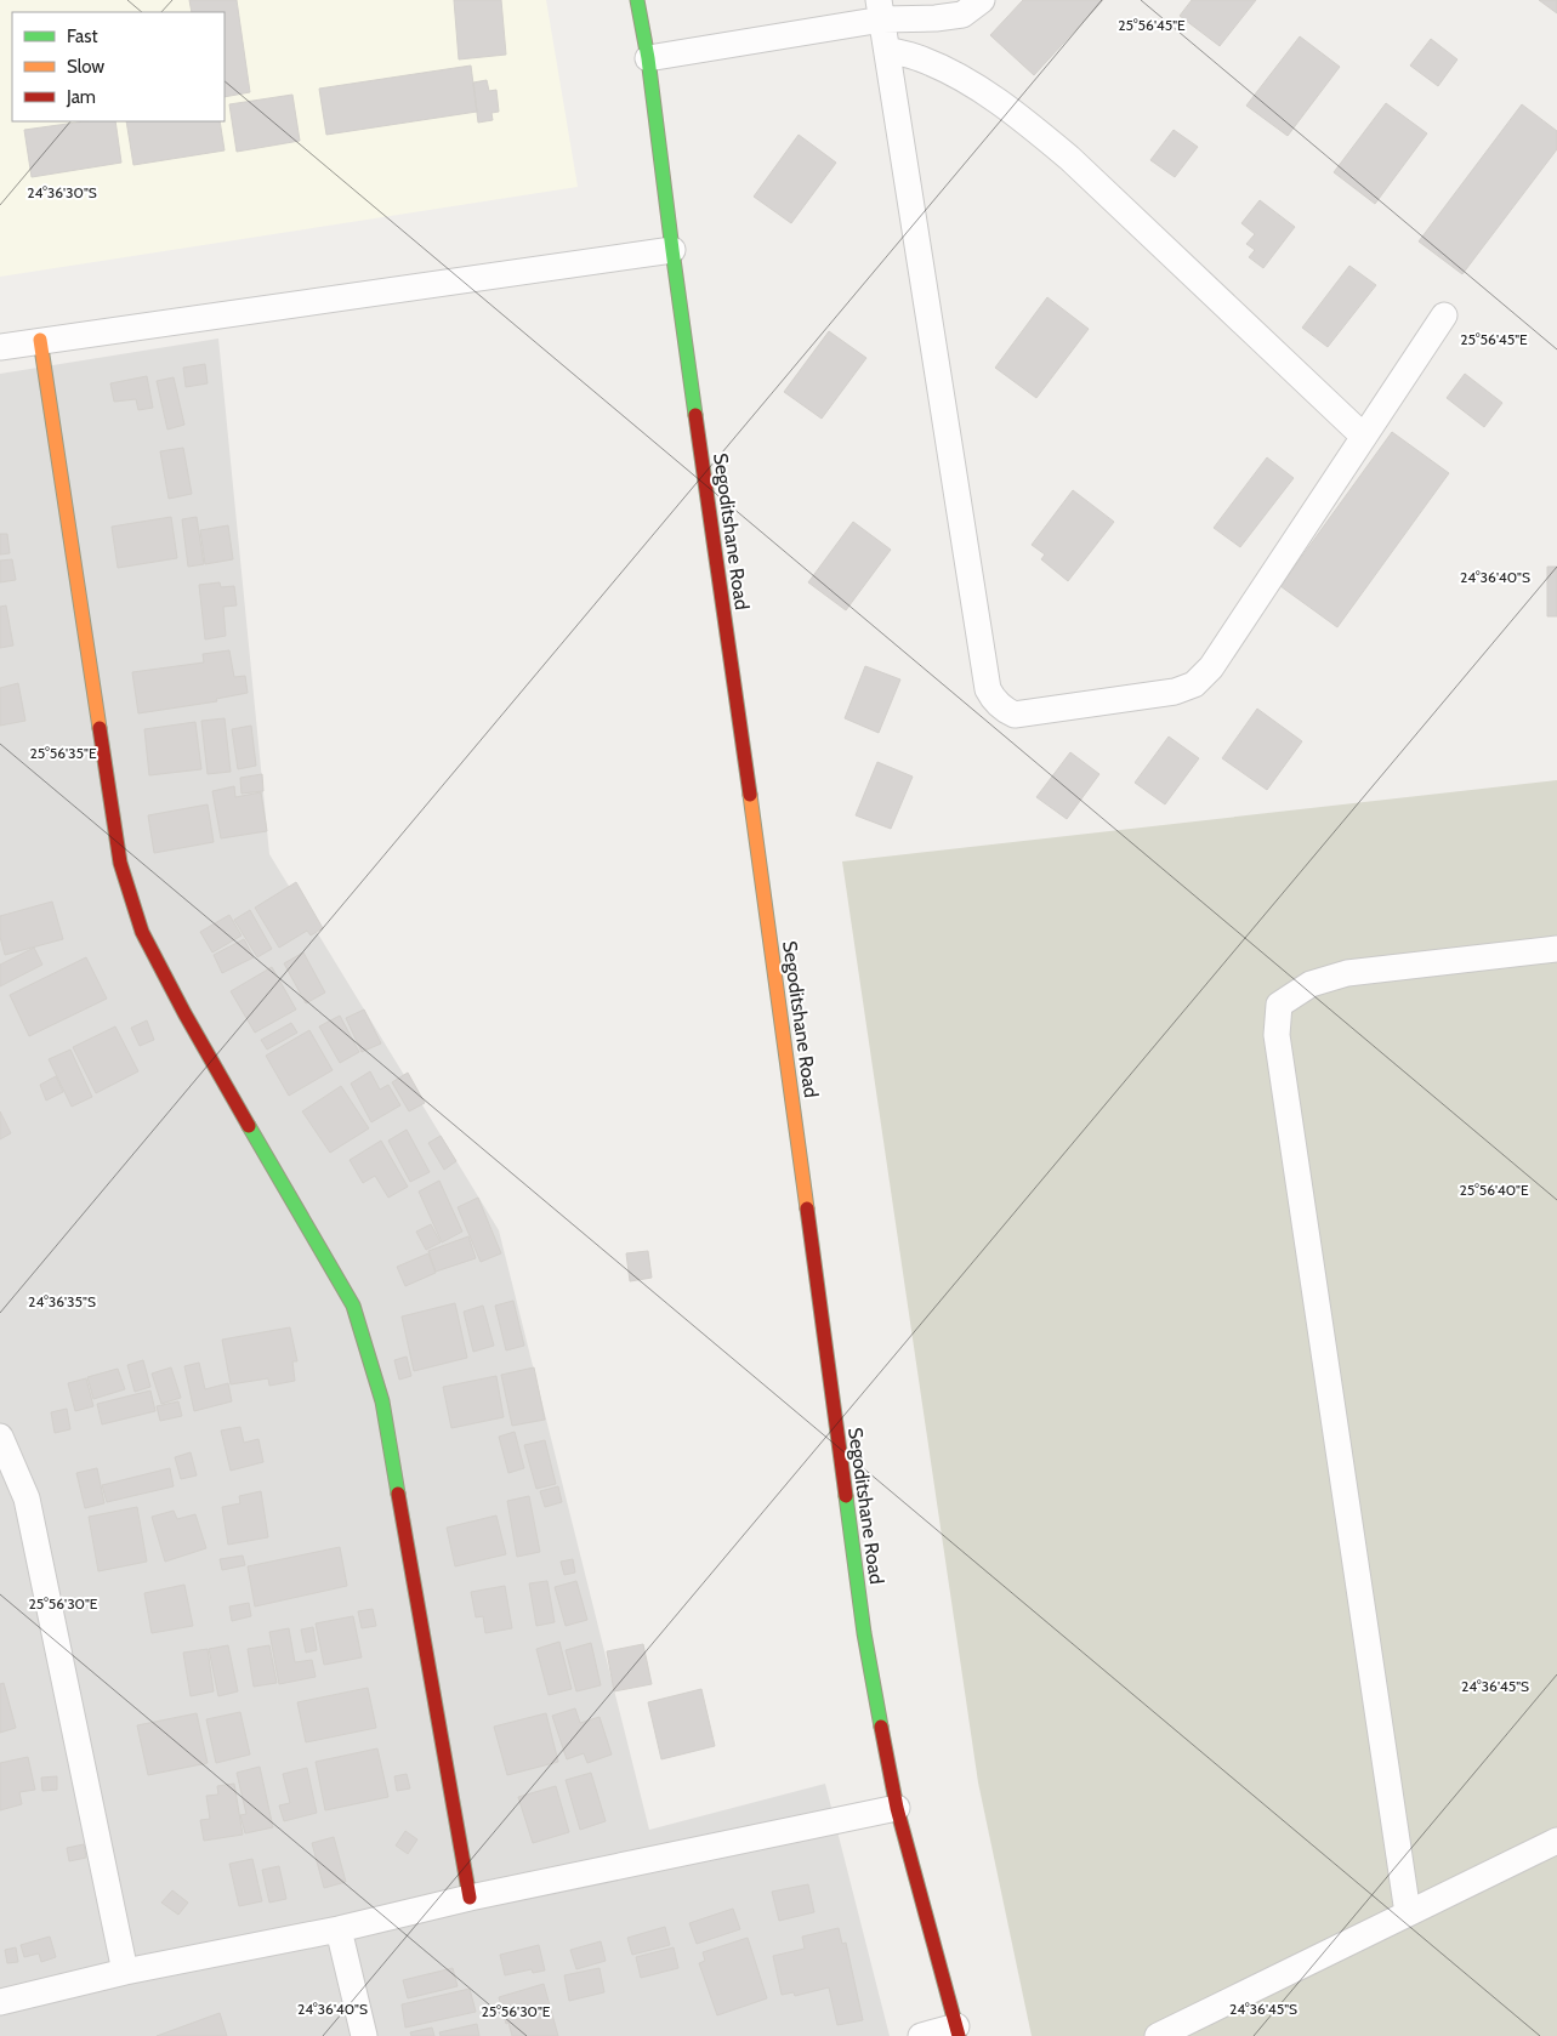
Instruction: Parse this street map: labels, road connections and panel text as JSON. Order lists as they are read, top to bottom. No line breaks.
{"streets":{"street":["Segoditshane Road"]},"legend":["Fast","Slow","Jam"],"coordinates":["25°56'45\"E","24°36'30\"S","24°36'40\"S","25°56'35\"E","25°56'40\"E","24°36'35\"S","25°56'30\"E","24°36'45\"S"]}
